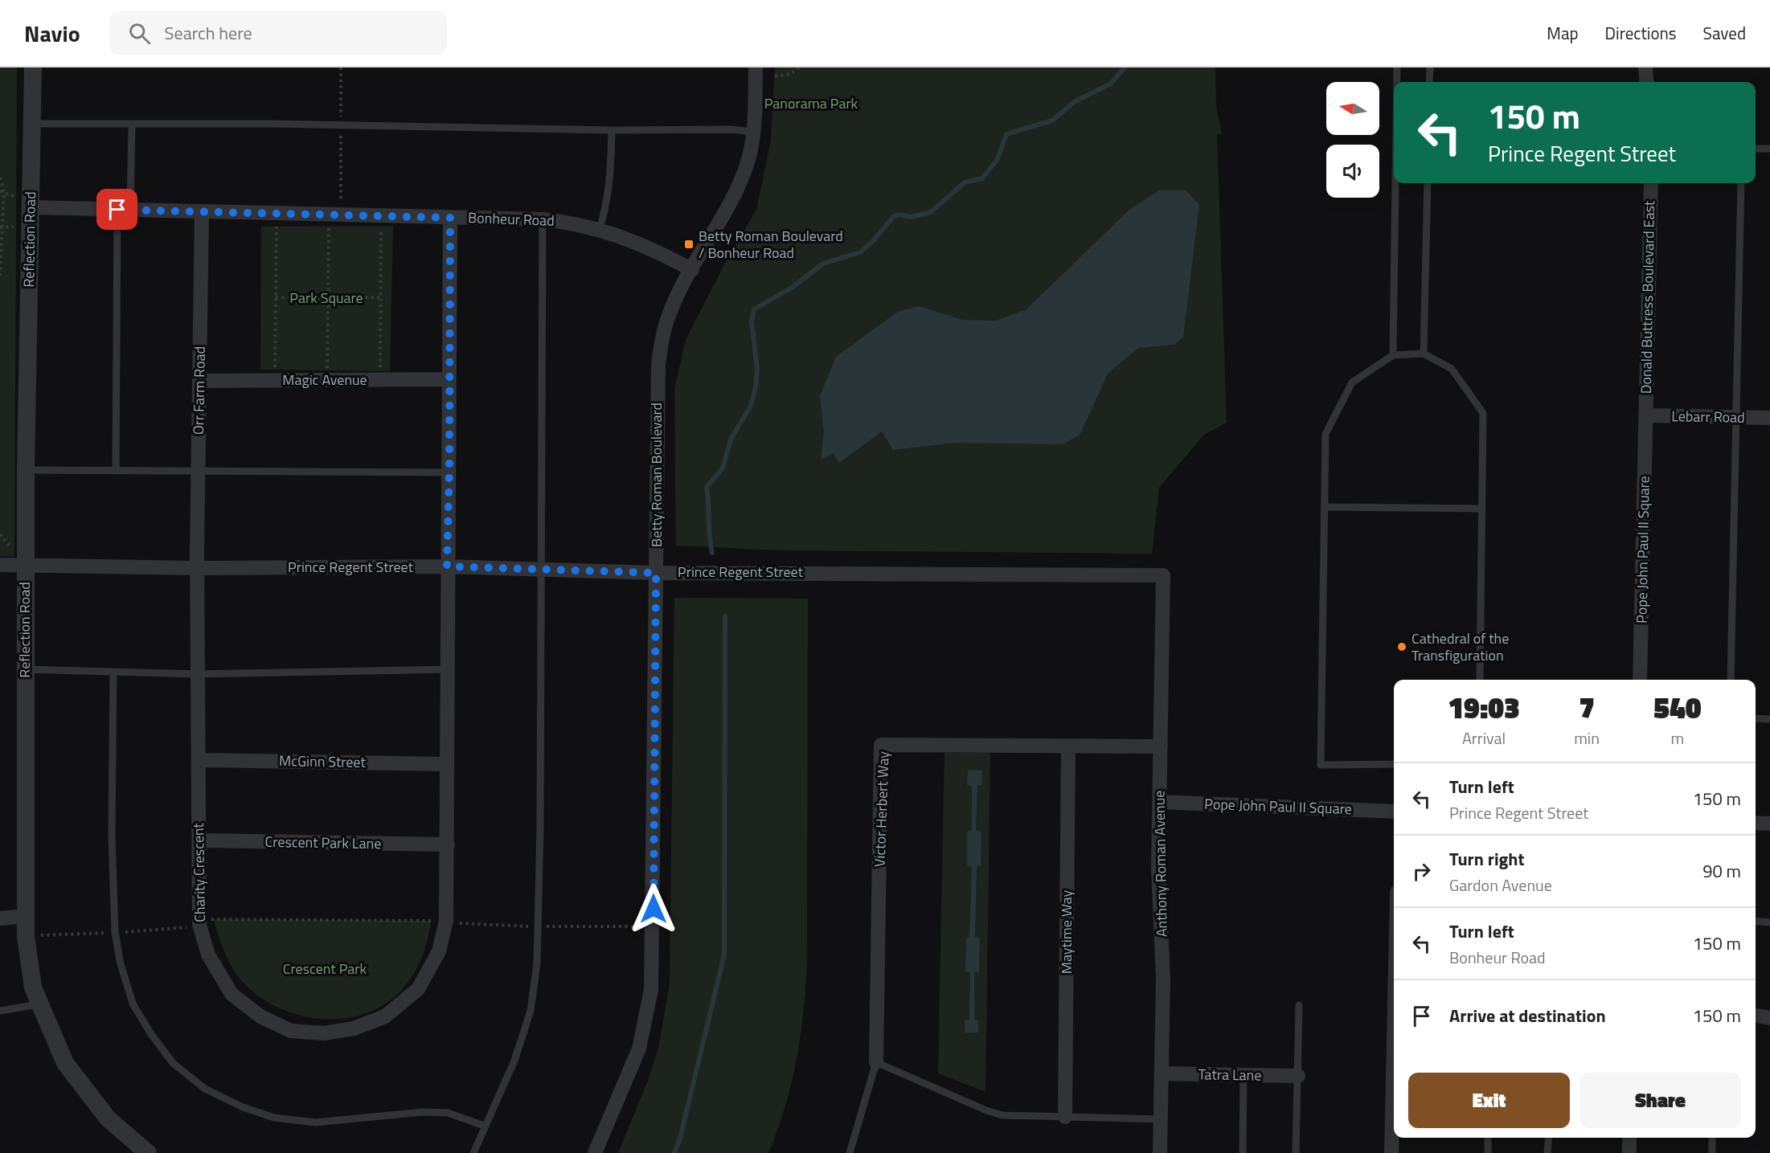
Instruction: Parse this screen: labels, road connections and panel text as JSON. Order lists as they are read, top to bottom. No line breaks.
{"streets":{"street":["Bonheur Road","Reflection Road","Donald Buttress Boulevard East","Magic Avenue","Orr Farm Road","Lebarr Road","Betty Roman Boulevard","Pope John Paul II Square","Prince Regent Street","McGinn Street","Victor Herbert Way","Crescent Park Lane","Anthony Roman Avenue","Charity Crescent","Maytime Way","Tatra Lane"]},"crossings":[["Bonheur Road","Reflection Road"],["Bonheur Road","Orr Farm Road"],["Bonheur Road","Betty Roman Boulevard"],["Bonheur Road","Charity Crescent"],["Reflection Road","Prince Regent Street"],["Donald Buttress Boulevard East","Lebarr Road"],["Donald Buttress Boulevard East","Pope John Paul II Square"],["Magic Avenue","Orr Farm Road"],["Magic Avenue","Charity Crescent"],["Orr Farm Road","Prince Regent Street"],["Orr Farm Road","Charity Crescent"],["Lebarr Road","Pope John Paul II Square"],["Betty Roman Boulevard","Prince Regent Street"],["Pope John Paul II Square","Anthony Roman Avenue"],["Prince Regent Street","Anthony Roman Avenue"],["Prince Regent Street","Charity Crescent"],["McGinn Street","Charity Crescent"],["Victor Herbert Way","Anthony Roman Avenue"],["Victor Herbert Way","Maytime Way"],["Crescent Park Lane","Charity Crescent"],["Anthony Roman Avenue","Tatra Lane"]],"parks":["Panorama Park","Park Square","Crescent Park"],"places":{"transit":["Betty Roman Boulevard / Bonheur Road"],"other":["Cathedral of the Transfiguration"]},"north":"left","page":{"header":"Navio","search":"Search here","nav":["Map","Directions","Saved"],"turn":["150 m","Prince Regent Street"],"eta":["19:03","Arrival","7","min","540","m"],"list":[{"name":"Turn left","note":"Prince Regent Street","value":"150 m"},{"name":"Turn right","note":"Gardon Avenue","value":"90 m"},{"name":"Turn left","note":"Bonheur Road","value":"150 m"},{"name":"Arrive at destination","value":"150 m"}],"buttons":["Exit","Share"]}}
